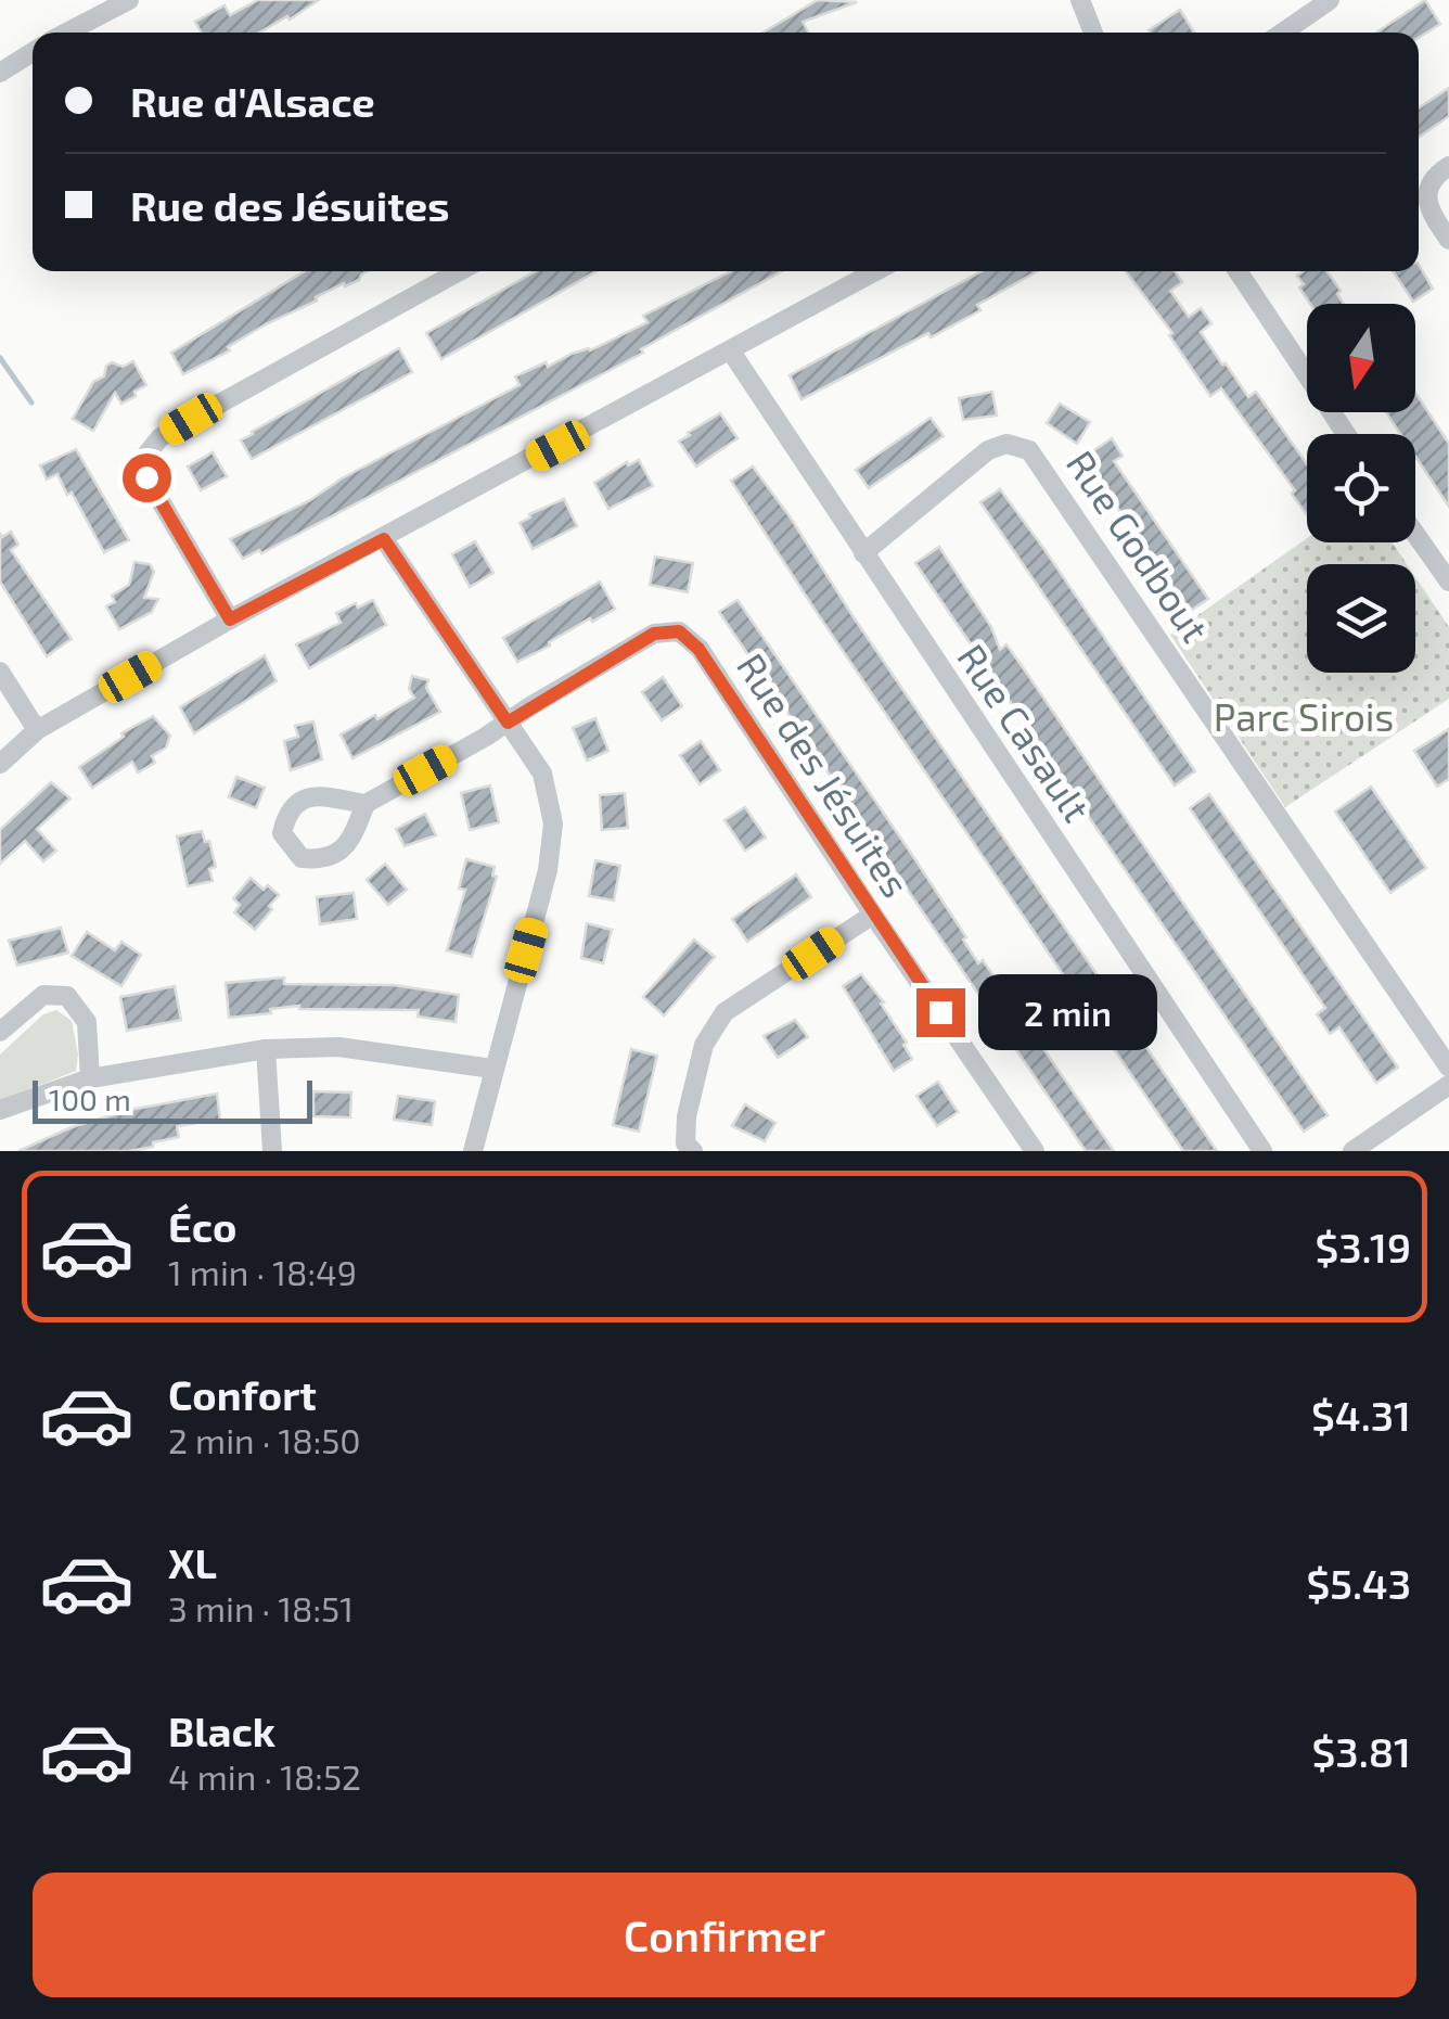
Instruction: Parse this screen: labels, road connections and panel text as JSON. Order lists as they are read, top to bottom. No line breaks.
{"streets":{"street":["Rue Godbout","Rue Casault","Rue des Jésuites"]},"crossings":[["Rue Godbout","Rue Casault"]],"parks":["Parc Sirois"],"scale_bar":"100 m","north":"bottom","page":{"banner":["Rue d'Alsace","Rue des Jésuites"],"bubble":"2 min","scale":"100 m","list":[{"name":"Éco","note":"1 min · 18:49","value":"$3.19"},{"name":"Confort","note":"2 min · 18:50","value":"$4.31"},{"name":"XL","note":"3 min · 18:51","value":"$5.43"},{"name":"Black","note":"4 min · 18:52","value":"$3.81"}],"buttons":"Confirmer"}}
